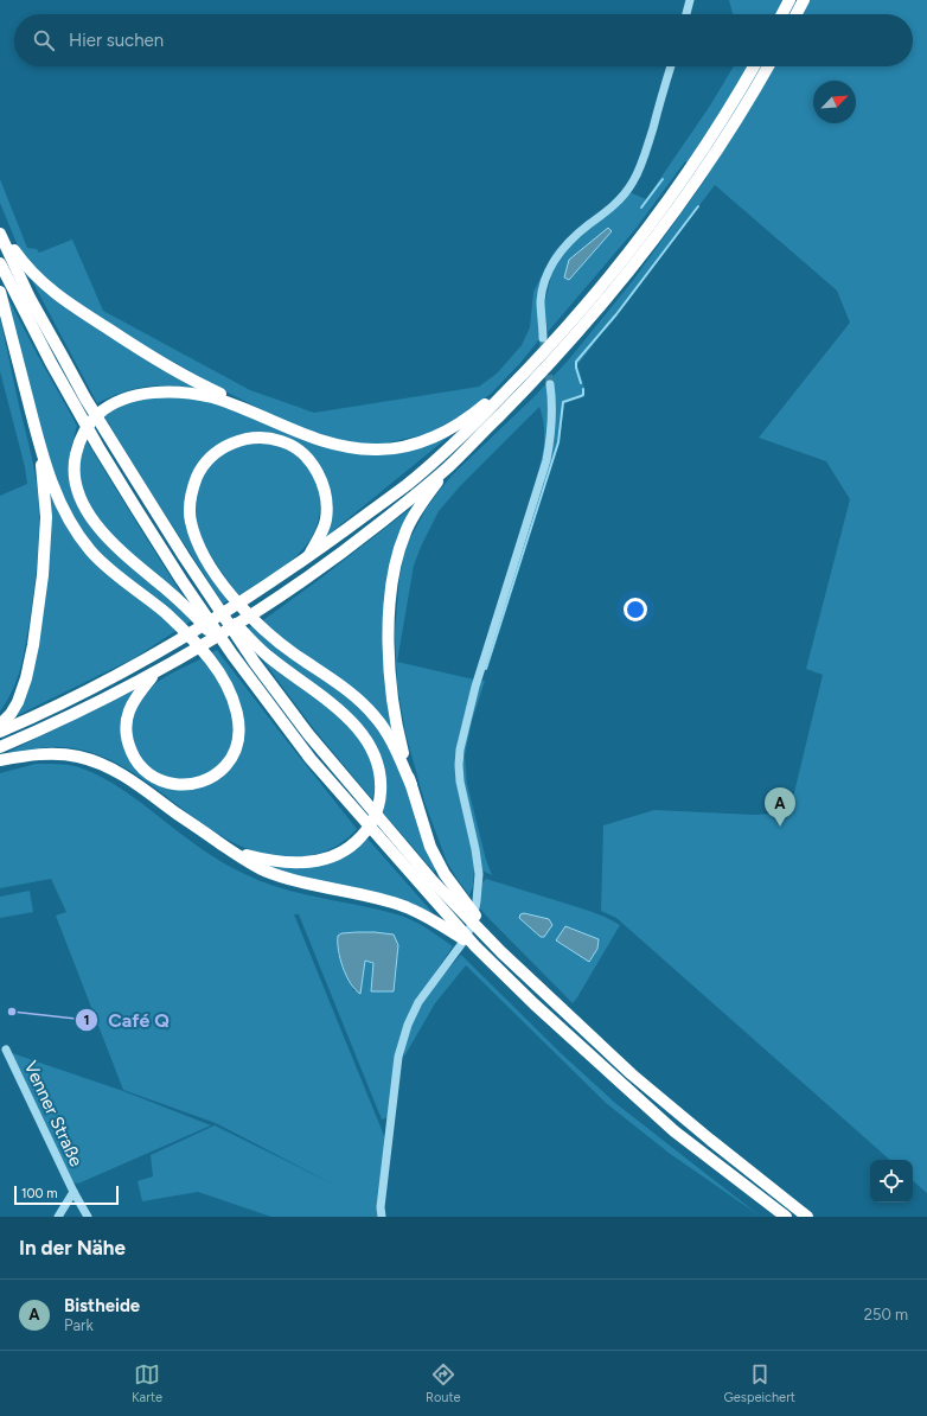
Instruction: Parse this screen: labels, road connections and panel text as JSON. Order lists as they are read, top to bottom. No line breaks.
{"streets":{"street":["Venner Straße"]},"places":["Café Q"],"scale_bar":"100 m","north":"top right","page":{"search":"Hier suchen","pins":"A","scale":"100 m","heading":"In der Nähe","list":[{"mark":"A","name":"Bistheide","note":"Park","value":"250 m"}],"nav":["Karte","Route","Gespeichert"]}}
